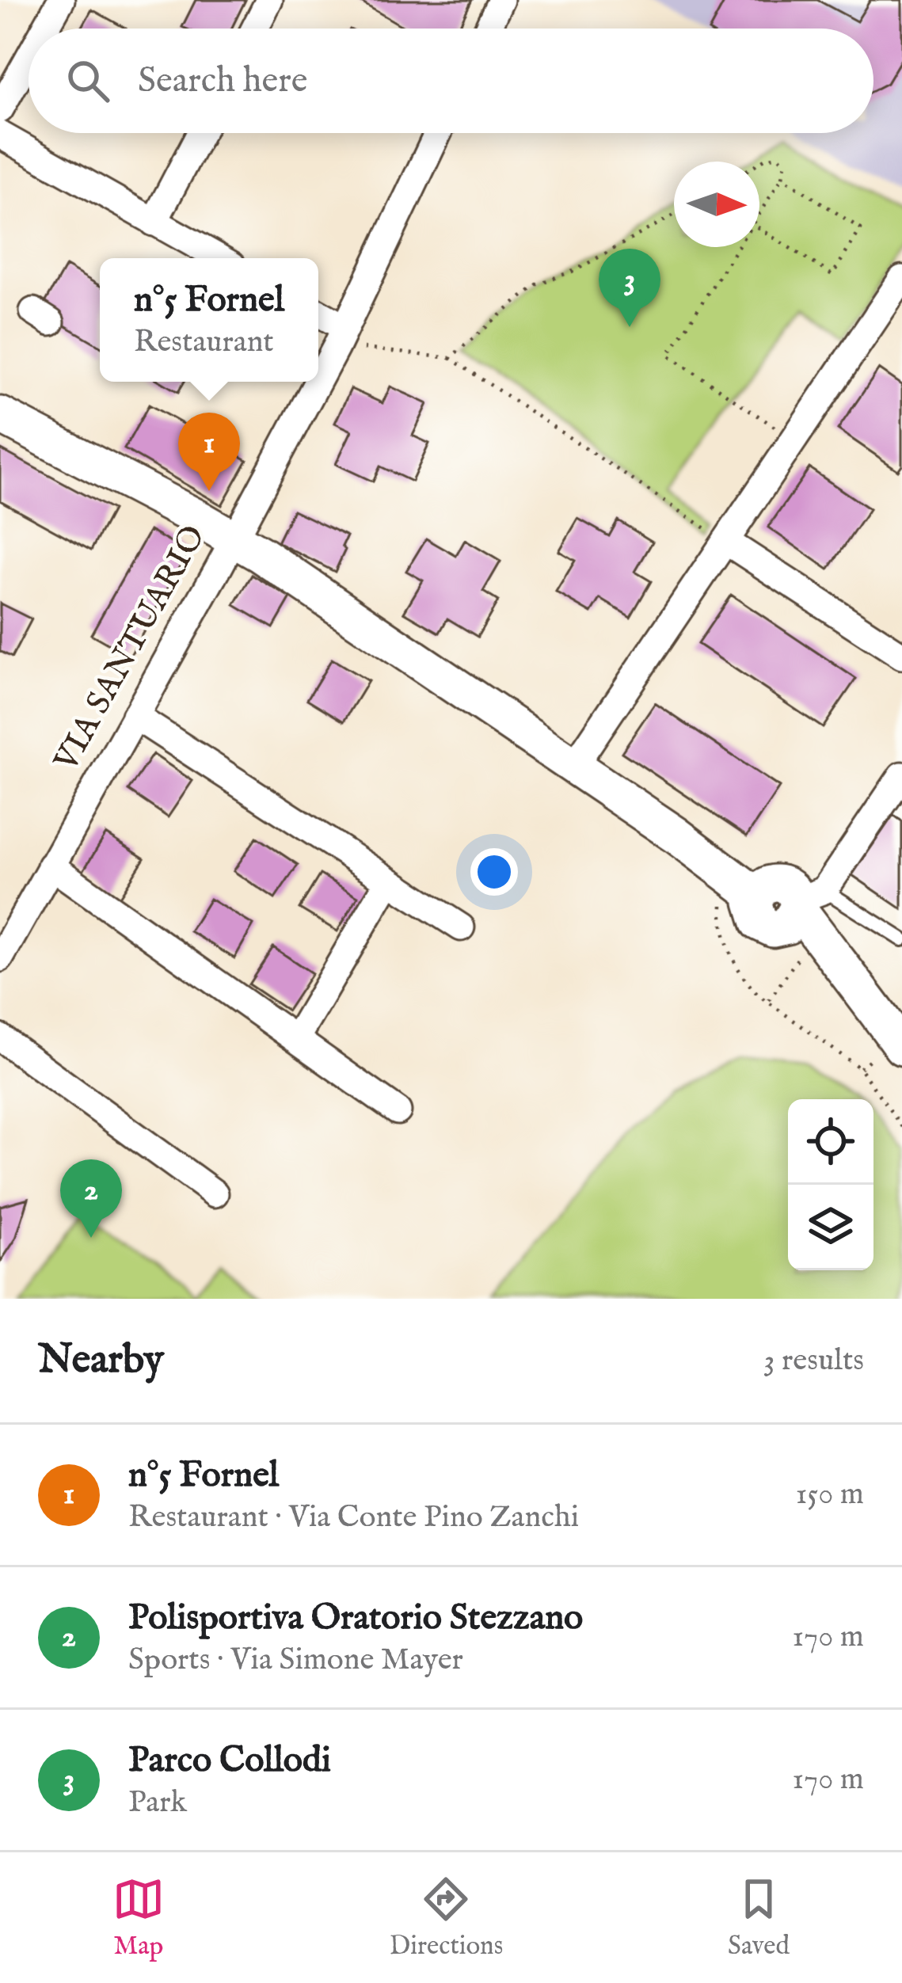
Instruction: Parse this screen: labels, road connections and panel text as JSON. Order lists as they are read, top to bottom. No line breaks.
{"streets":{"street":["VIA SANTUARIO"]},"north":"right","page":{"search":"Search here","pins":["3","1","2"],"popup":["n°5 Fornel","Restaurant"],"heading":["Nearby","3 results"],"list":[{"mark":"1","name":"n°5 Fornel","note":"Restaurant · Via Conte Pino Zanchi","value":"150 m"},{"mark":"2","name":"Polisportiva Oratorio Stezzano","note":"Sports · Via Simone Mayer","value":"170 m"},{"mark":"3","name":"Parco Collodi","note":"Park","value":"170 m"}],"nav":["Map","Directions","Saved"]}}
